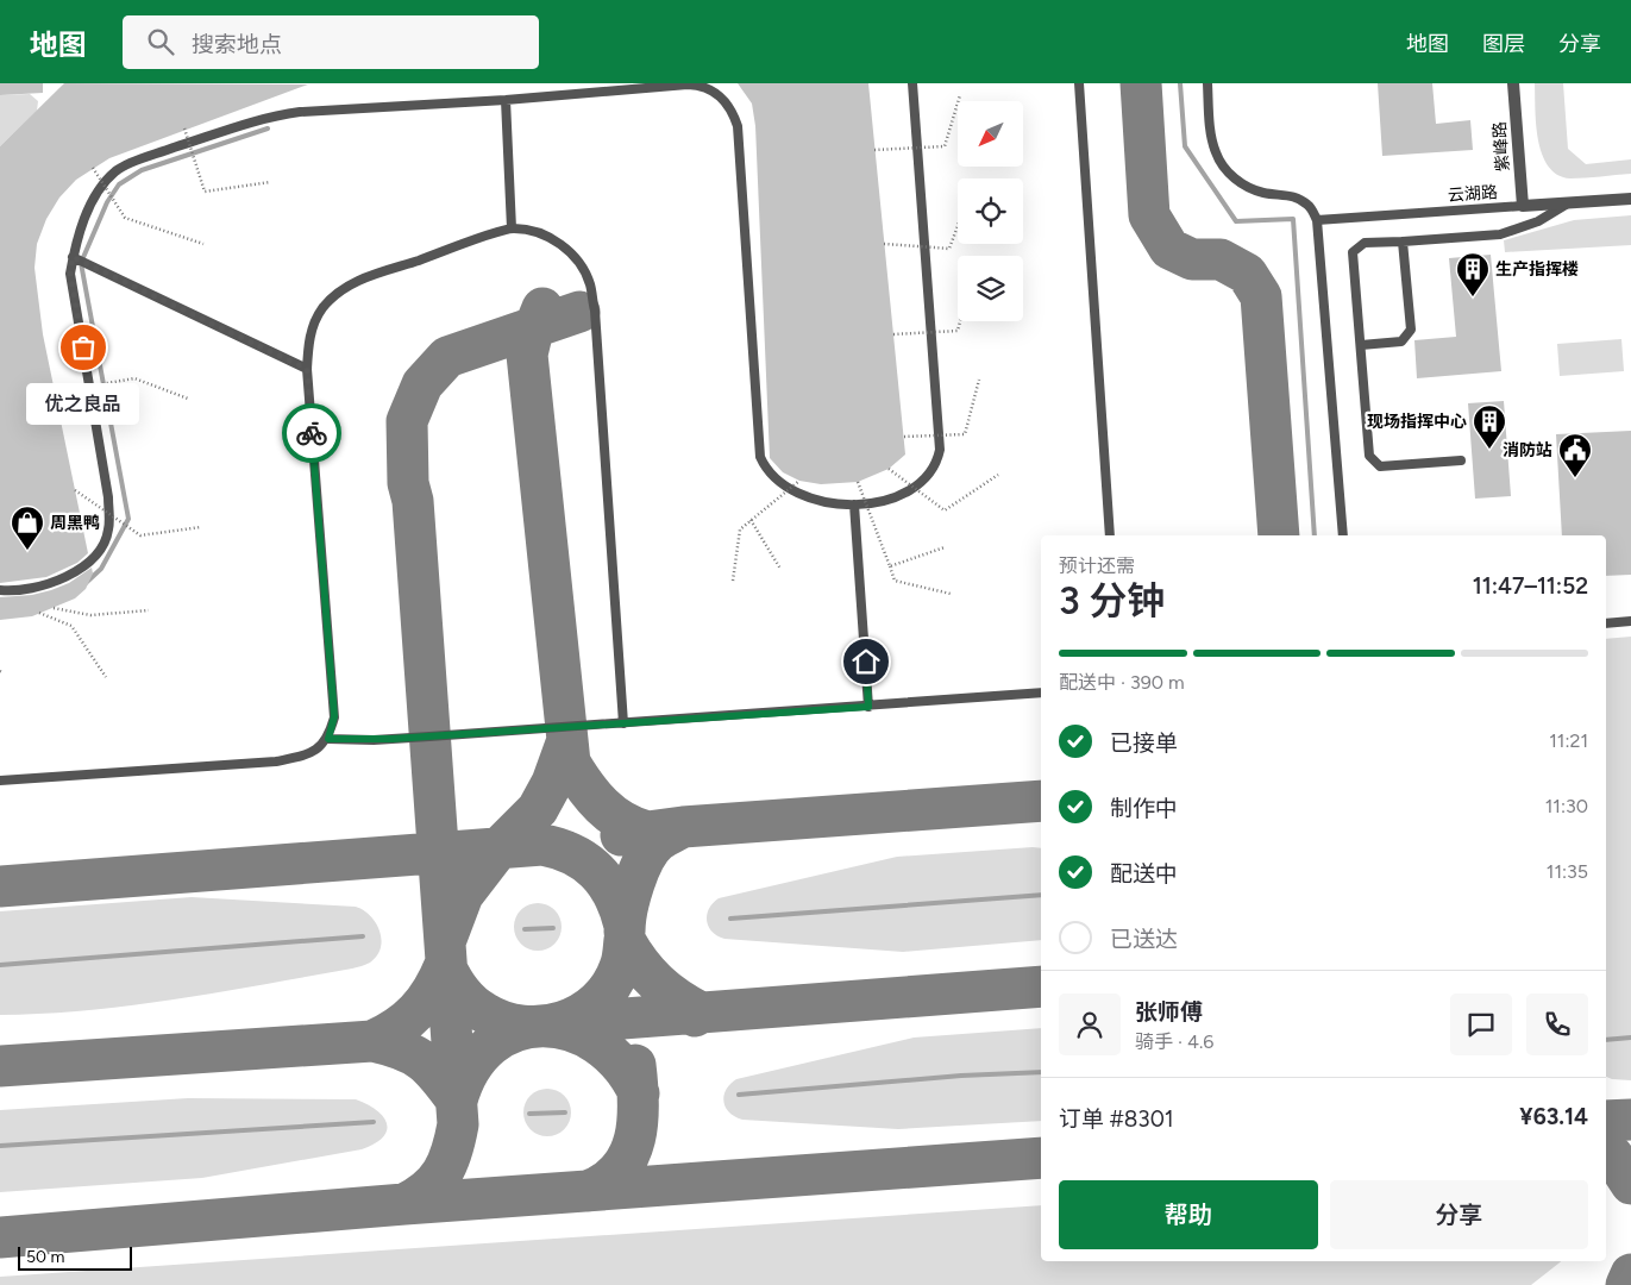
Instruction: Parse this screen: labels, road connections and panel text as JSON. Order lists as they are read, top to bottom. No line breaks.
{"streets":{"street":["紫峰路","云湖路"]},"crossings":[["紫峰路","云湖路"]],"places":{"building":["生产指挥楼","现场指挥中心"],"other":["优之良品"],"public building":["消防站"],"shop":["周黑鸭"]},"scale_bar":"50 m","north":"bottom left","page":{"header":"地图","search":"搜索地点","nav":["地图","图层","分享"],"bubble":"优之良品","heading":["3 分钟","预计还需","11:47–11:52"],"panel":["张师傅","骑手 · 4.6","订单 #8301","¥63.14"],"bar":"配送中 · 390 m","list":[["已接单","11:21"],["制作中","11:30"],["配送中","11:35"],"已送达"],"buttons":["帮助","分享"],"scale":"50 m"}}
